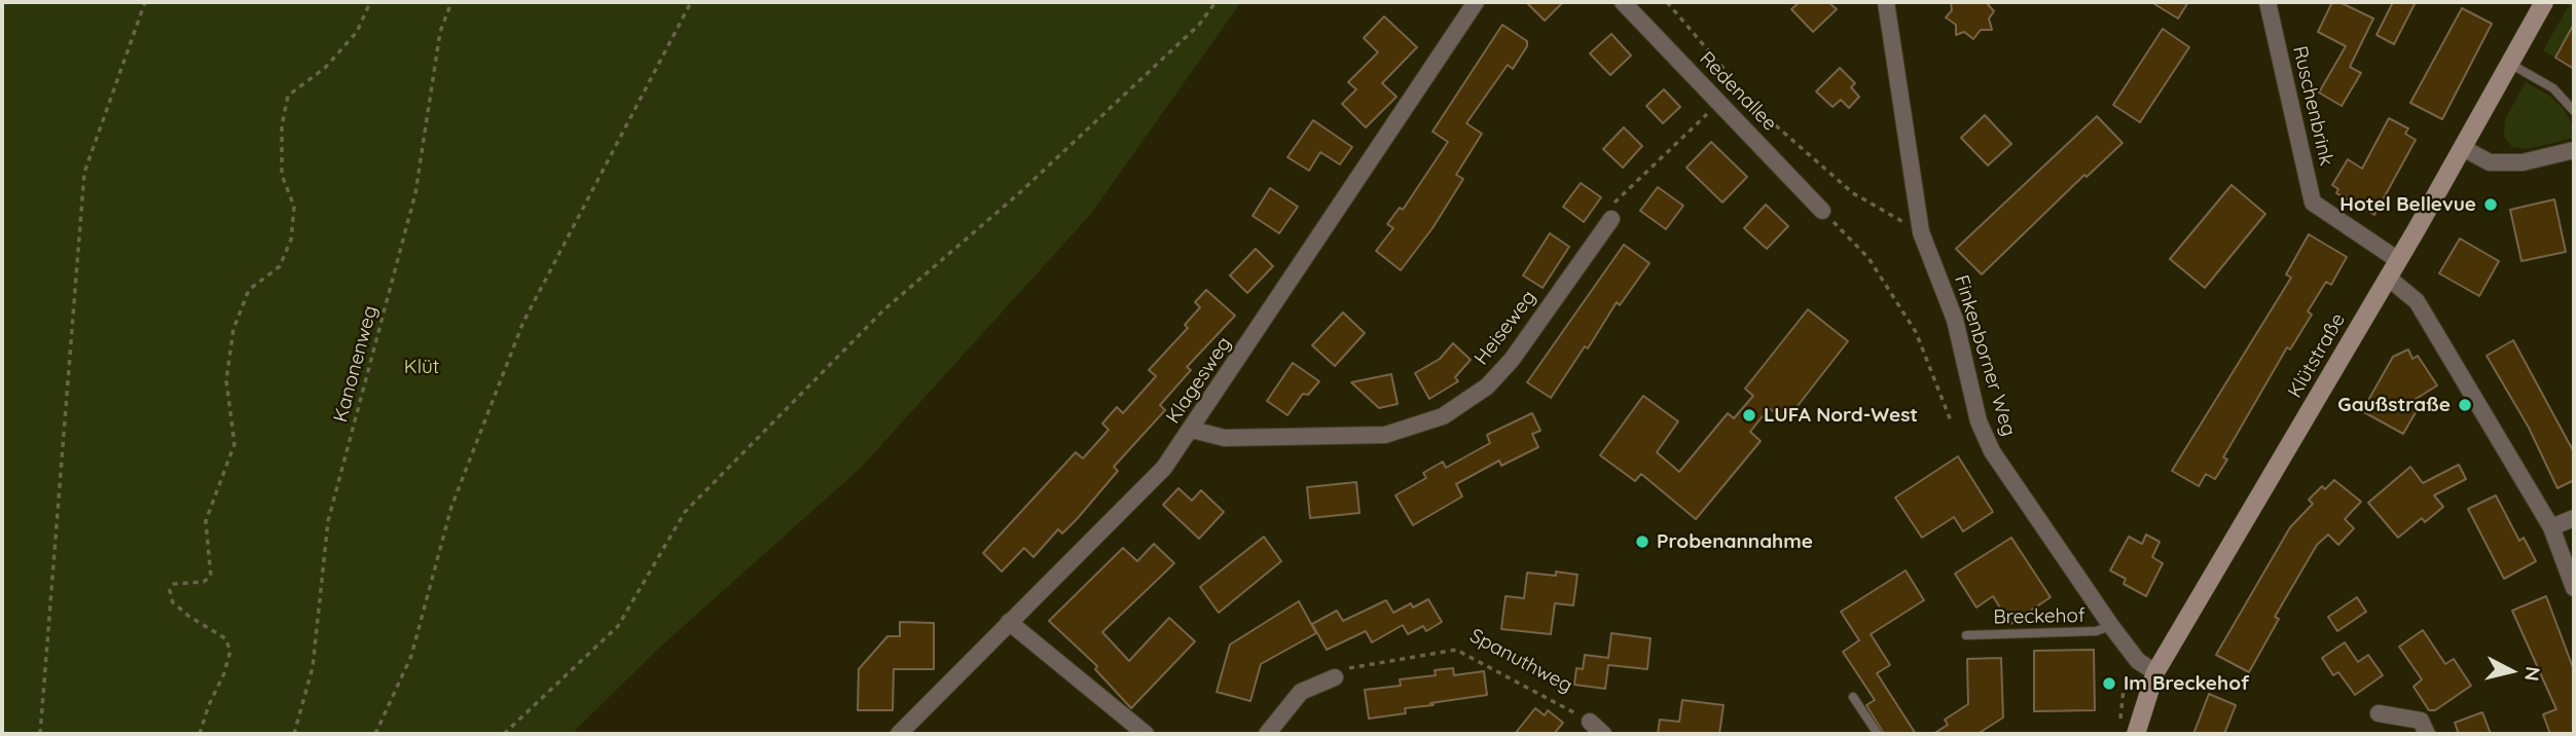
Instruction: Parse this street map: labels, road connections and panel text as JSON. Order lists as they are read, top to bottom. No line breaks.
{"streets":{"main road":["Klütstraße"],"street":["Redenallee","Ruschenbrink","Heiseweg","Finkenborner Weg","Klagesweg"],"lane":["Breckehof"],"path":["Kanonenweg","Spanuthweg"]},"crossings":[["Ruschenbrink","Klütstraße"],["Heiseweg","Klagesweg"],["Finkenborner Weg","Klütstraße"],["Finkenborner Weg","Breckehof"]],"parks":["Klüt"],"places":["Hotel Bellevue","Gaußstraße","LUFA Nord-West","Probenannahme","Im Breckehof"],"north":"right"}
